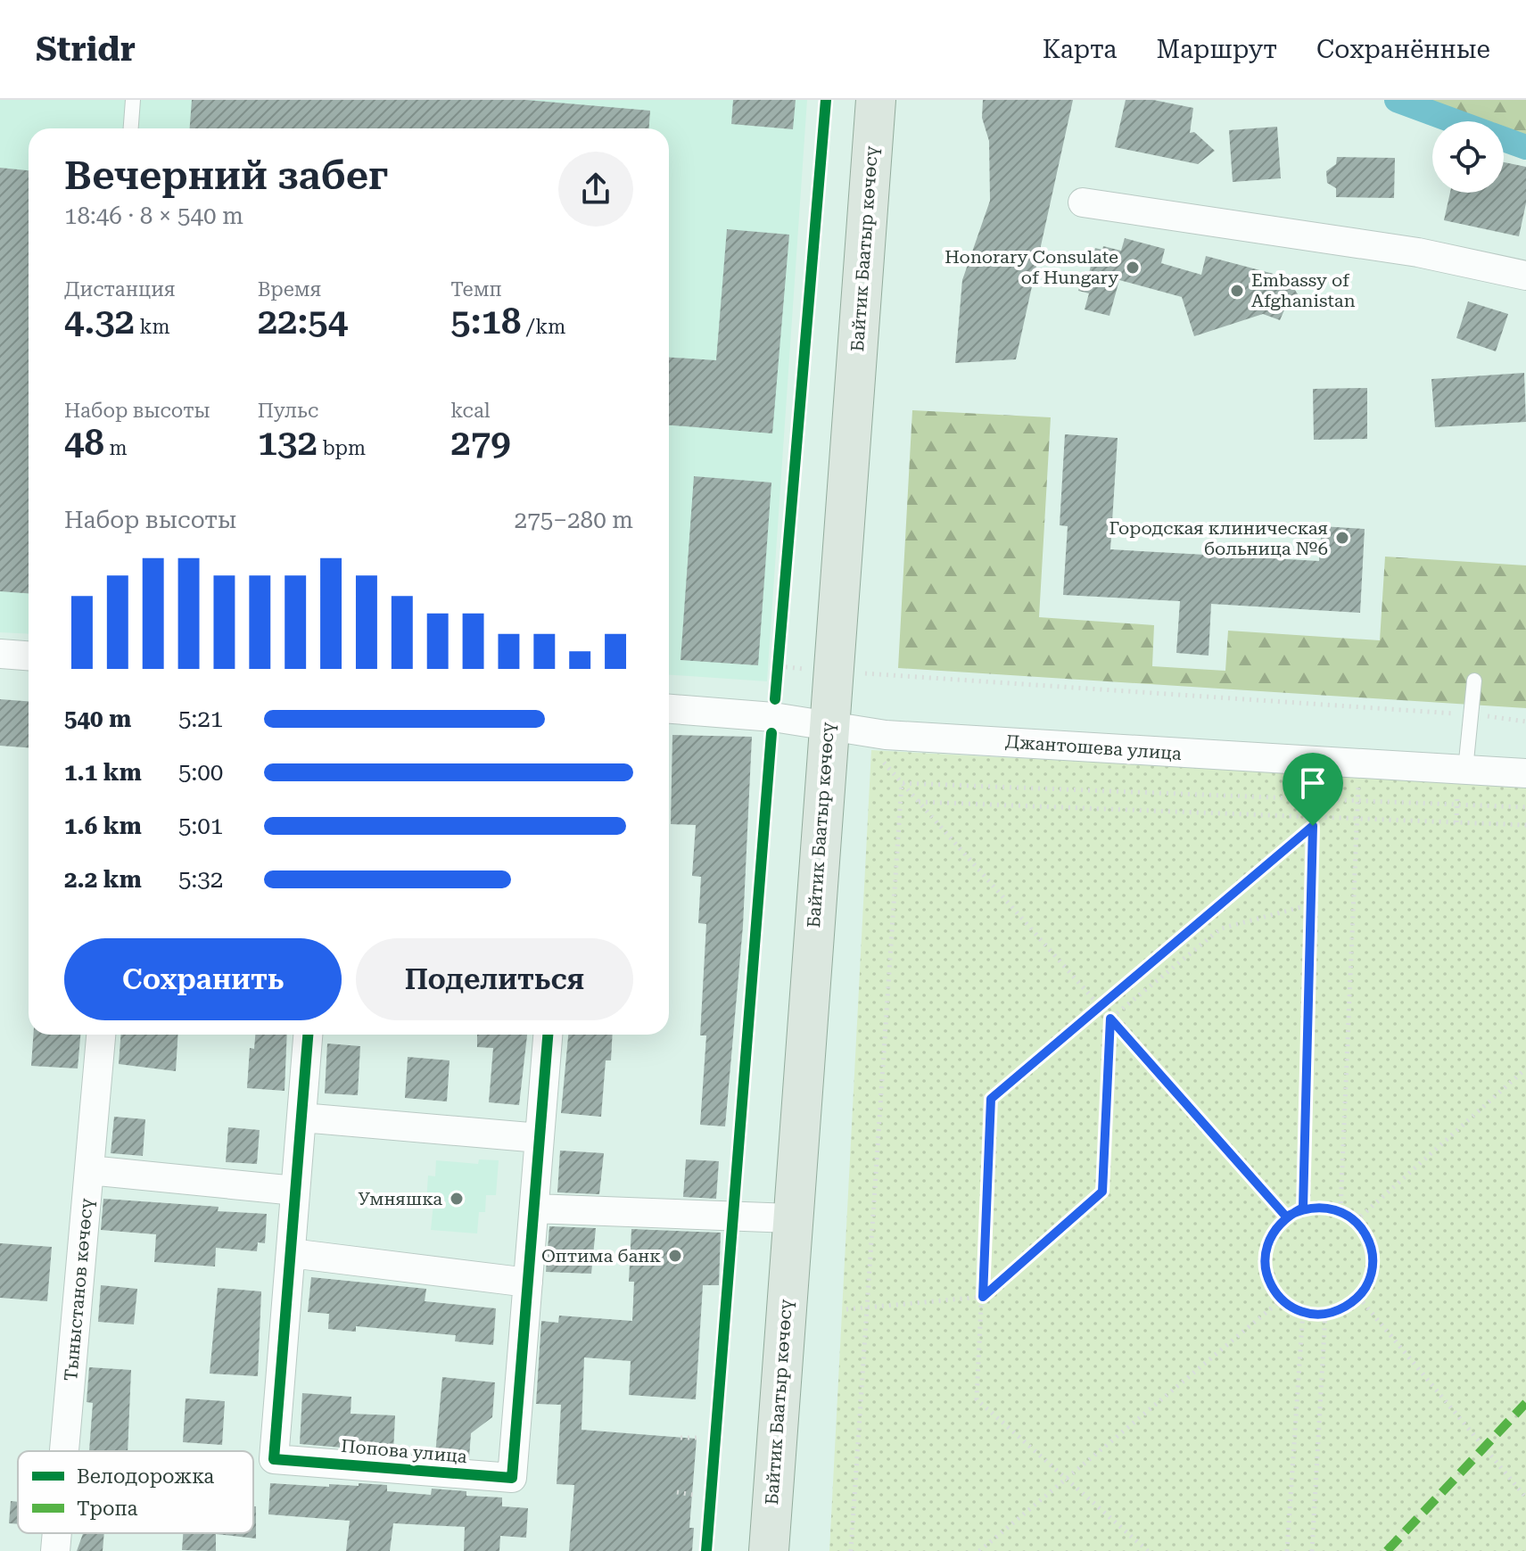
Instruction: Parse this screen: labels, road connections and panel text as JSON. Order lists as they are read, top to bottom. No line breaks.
{"streets":{"main road":["Байтик Баатыр көчөсү"],"street":["Джантошева улица","Тыныстанов көчөсү","Попова улица"]},"crossings":[["Байтик Баатыр көчөсү","Джантошева улица"]],"places":["Honorary Consulate of Hungary","Embassy of Afghanistan","Городская клиническая больница №6","Умняшка","Оптима банк"],"legend":["Велодорожка","Тропа"],"page":{"header":"Stridr","nav":["Карта","Маршрут","Сохранённые"],"heading":["Вечерний забег","18:46 · 8 × 540 m"],"stats":[["Дистанция","4.32 km"],["Время","22:54"],["Темп","5:18 /km"],["Набор высоты","48 m"],["Пульс","132 bpm"],["kcal","279"]],"chart":["Набор высоты","275–280 m"],"list":[{"name":"540 m","note":"5:21"},{"name":"1.1 km","note":"5:00"},{"name":"1.6 km","note":"5:01"},{"name":"2.2 km","note":"5:32"}],"buttons":["Сохранить","Поделиться"]}}
